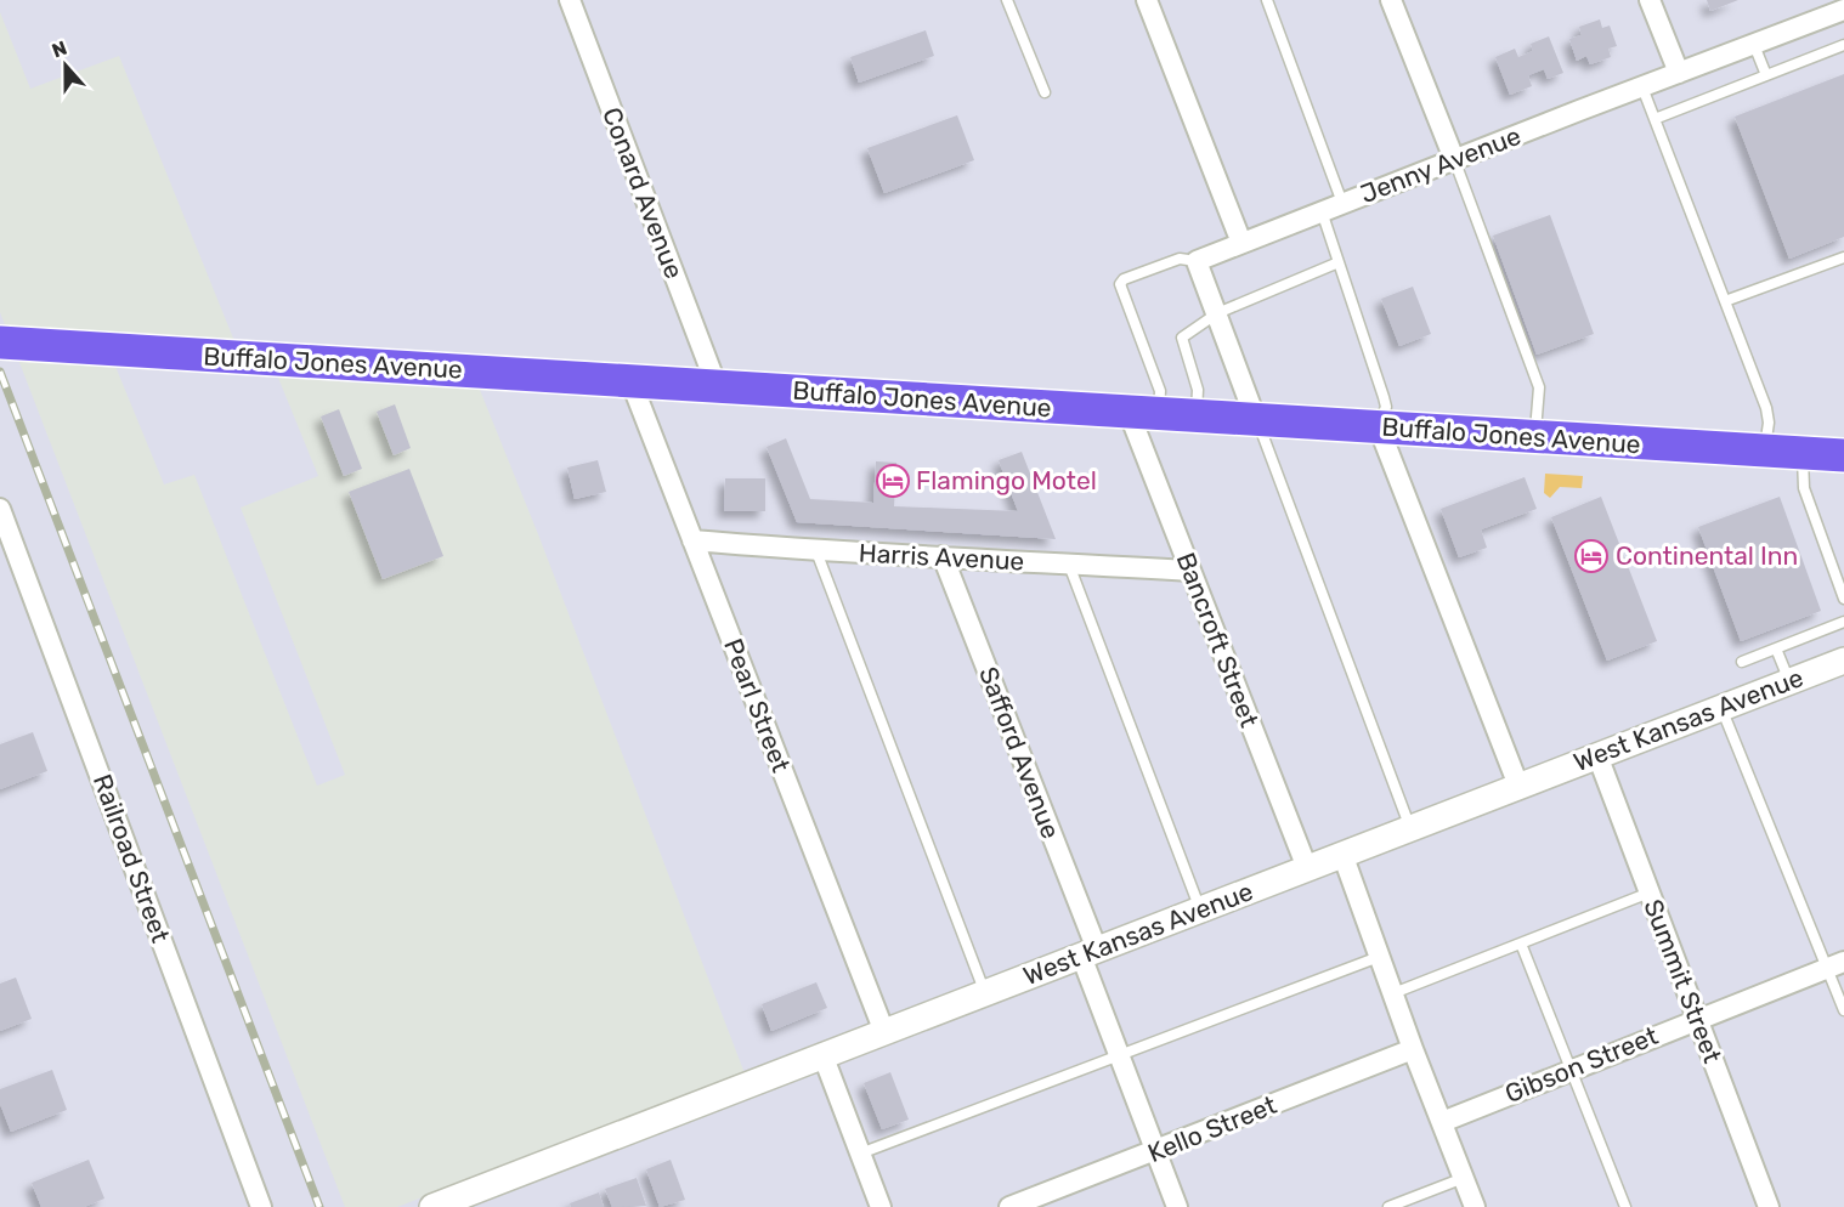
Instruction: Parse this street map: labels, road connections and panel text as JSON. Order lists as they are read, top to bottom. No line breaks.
{"streets":{"main road":["Buffalo Jones Avenue"],"street":["Jenny Avenue","Conard Avenue","Harris Avenue","Bancroft Street","Pearl Street","West Kansas Avenue","Safford Avenue","Railroad Street","Summit Street","Gibson Street","Kello Street"]},"crossings":[["Conard Avenue","Buffalo Jones Avenue"],["Buffalo Jones Avenue","Bancroft Street"],["Buffalo Jones Avenue","Pearl Street"],["Harris Avenue","Bancroft Street"],["Harris Avenue","Pearl Street"],["Harris Avenue","Safford Avenue"],["Bancroft Street","West Kansas Avenue"],["Pearl Street","West Kansas Avenue"],["West Kansas Avenue","Safford Avenue"],["West Kansas Avenue","Summit Street"],["Safford Avenue","Kello Street"],["Summit Street","Gibson Street"]],"places":{"hotel":["Flamingo Motel","Continental Inn"]},"north":"top"}
